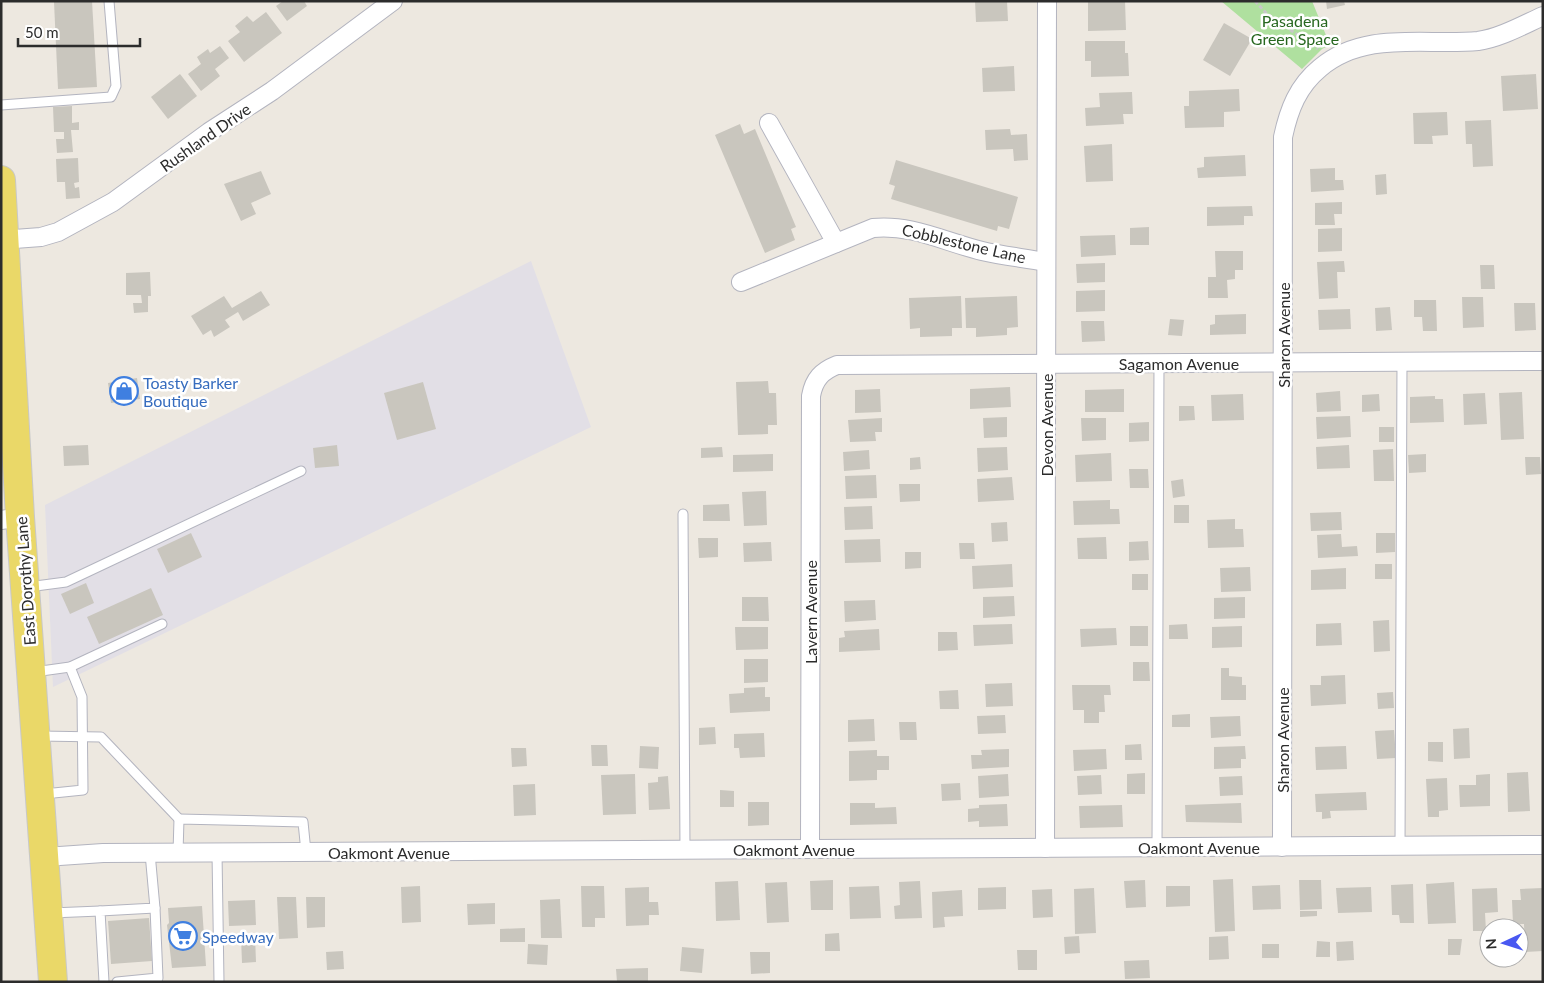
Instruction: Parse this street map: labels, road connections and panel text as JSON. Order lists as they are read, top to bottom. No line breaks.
{"streets":{"main road":["East Dorothy Lane"],"street":["Rushland Drive","Cobblestone Lane","Sharon Avenue","Sagamon Avenue","Devon Avenue","Lavern Avenue","Oakmont Avenue"]},"crossings":[["Rushland Drive","East Dorothy Lane"],["Cobblestone Lane","Devon Avenue"],["Sharon Avenue","Sagamon Avenue"],["Sharon Avenue","Oakmont Avenue"],["Sagamon Avenue","Devon Avenue"],["Sagamon Avenue","Lavern Avenue"],["Devon Avenue","Oakmont Avenue"],["East Dorothy Lane","Oakmont Avenue"],["Lavern Avenue","Oakmont Avenue"]],"parks":["Pasadena Green Space"],"places":{"shop":["Toasty Barker Boutique"],"supermarket":["Speedway"]},"scale_bar":"50 m","north":"left"}
